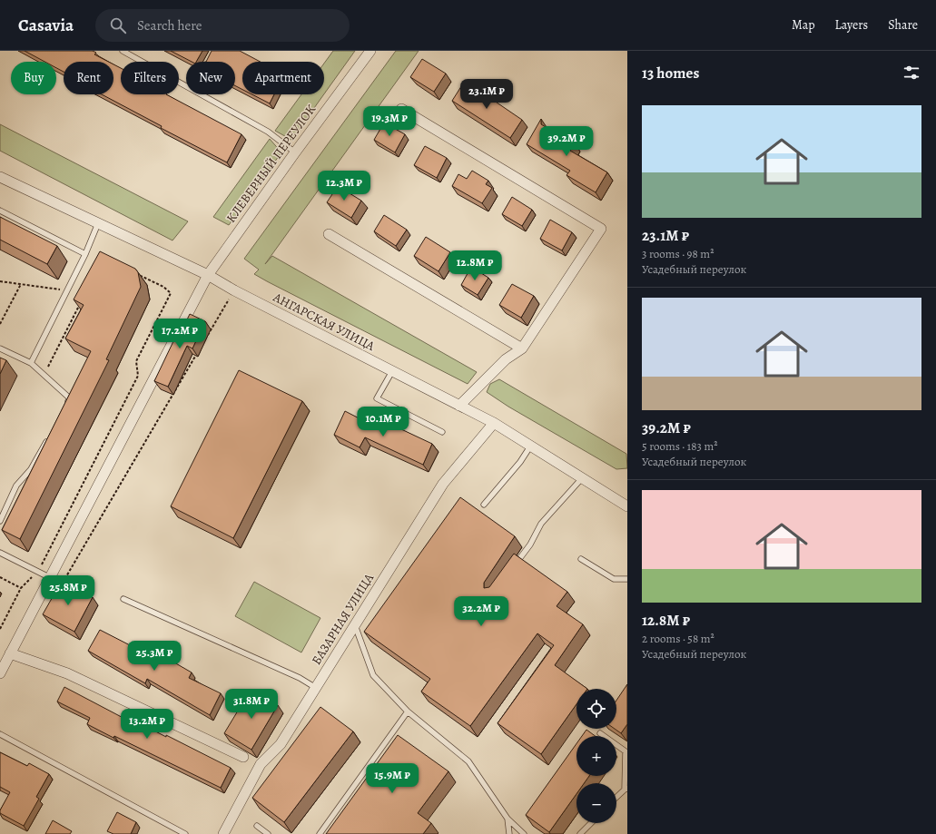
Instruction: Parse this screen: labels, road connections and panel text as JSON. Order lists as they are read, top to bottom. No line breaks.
{"streets":{"street":["КЛЕВЕРНЫЙ ПЕРЕУЛОК","АНГАРСКАЯ УЛИЦА","БАЗАРНАЯ УЛИЦА"]},"crossings":[["КЛЕВЕРНЫЙ ПЕРЕУЛОК","АНГАРСКАЯ УЛИЦА"],["АНГАРСКАЯ УЛИЦА","БАЗАРНАЯ УЛИЦА"]],"page":{"header":"Casavia","search":"Search here","nav":["Map","Layers","Share"],"heading":"13 homes","chip":["Buy","Rent","Filters","New","Apartment"],"price":["23.1M ₽","19.3M ₽","39.2M ₽","12.3M ₽","12.8M ₽","17.2M ₽","10.1M ₽","25.8M ₽","32.2M ₽","25.3M ₽","31.8M ₽","13.2M ₽","15.9M ₽"],"list":[{"name":"23.1M ₽","note":"3 rooms · 98 m² · Усадебный переулок"},{"name":"39.2M ₽","note":"5 rooms · 183 m² · Усадебный переулок"},{"name":"12.8M ₽","note":"2 rooms · 58 m² · Усадебный переулок"}],"map_buttons":["+","−"]}}
